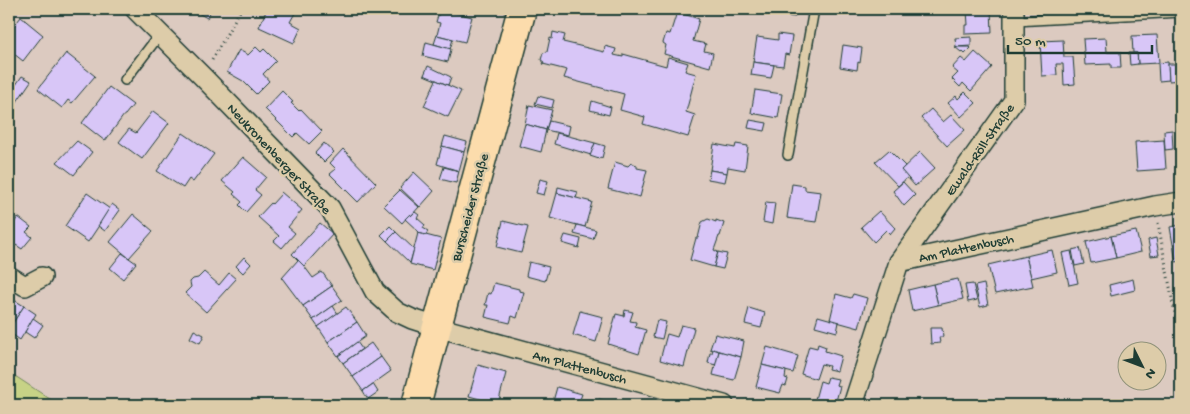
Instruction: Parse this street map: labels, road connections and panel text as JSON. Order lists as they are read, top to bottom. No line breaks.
{"streets":{"main road":["Burscheider Straße"],"street":["Ewald-Röll-Straße","Neukronenberger Straße","Am Plattenbusch"]},"crossings":[["Ewald-Röll-Straße","Am Plattenbusch"],["Neukronenberger Straße","Burscheider Straße"],["Neukronenberger Straße","Am Plattenbusch"],["Burscheider Straße","Am Plattenbusch"]],"scale_bar":"50 m","north":"bottom right"}
